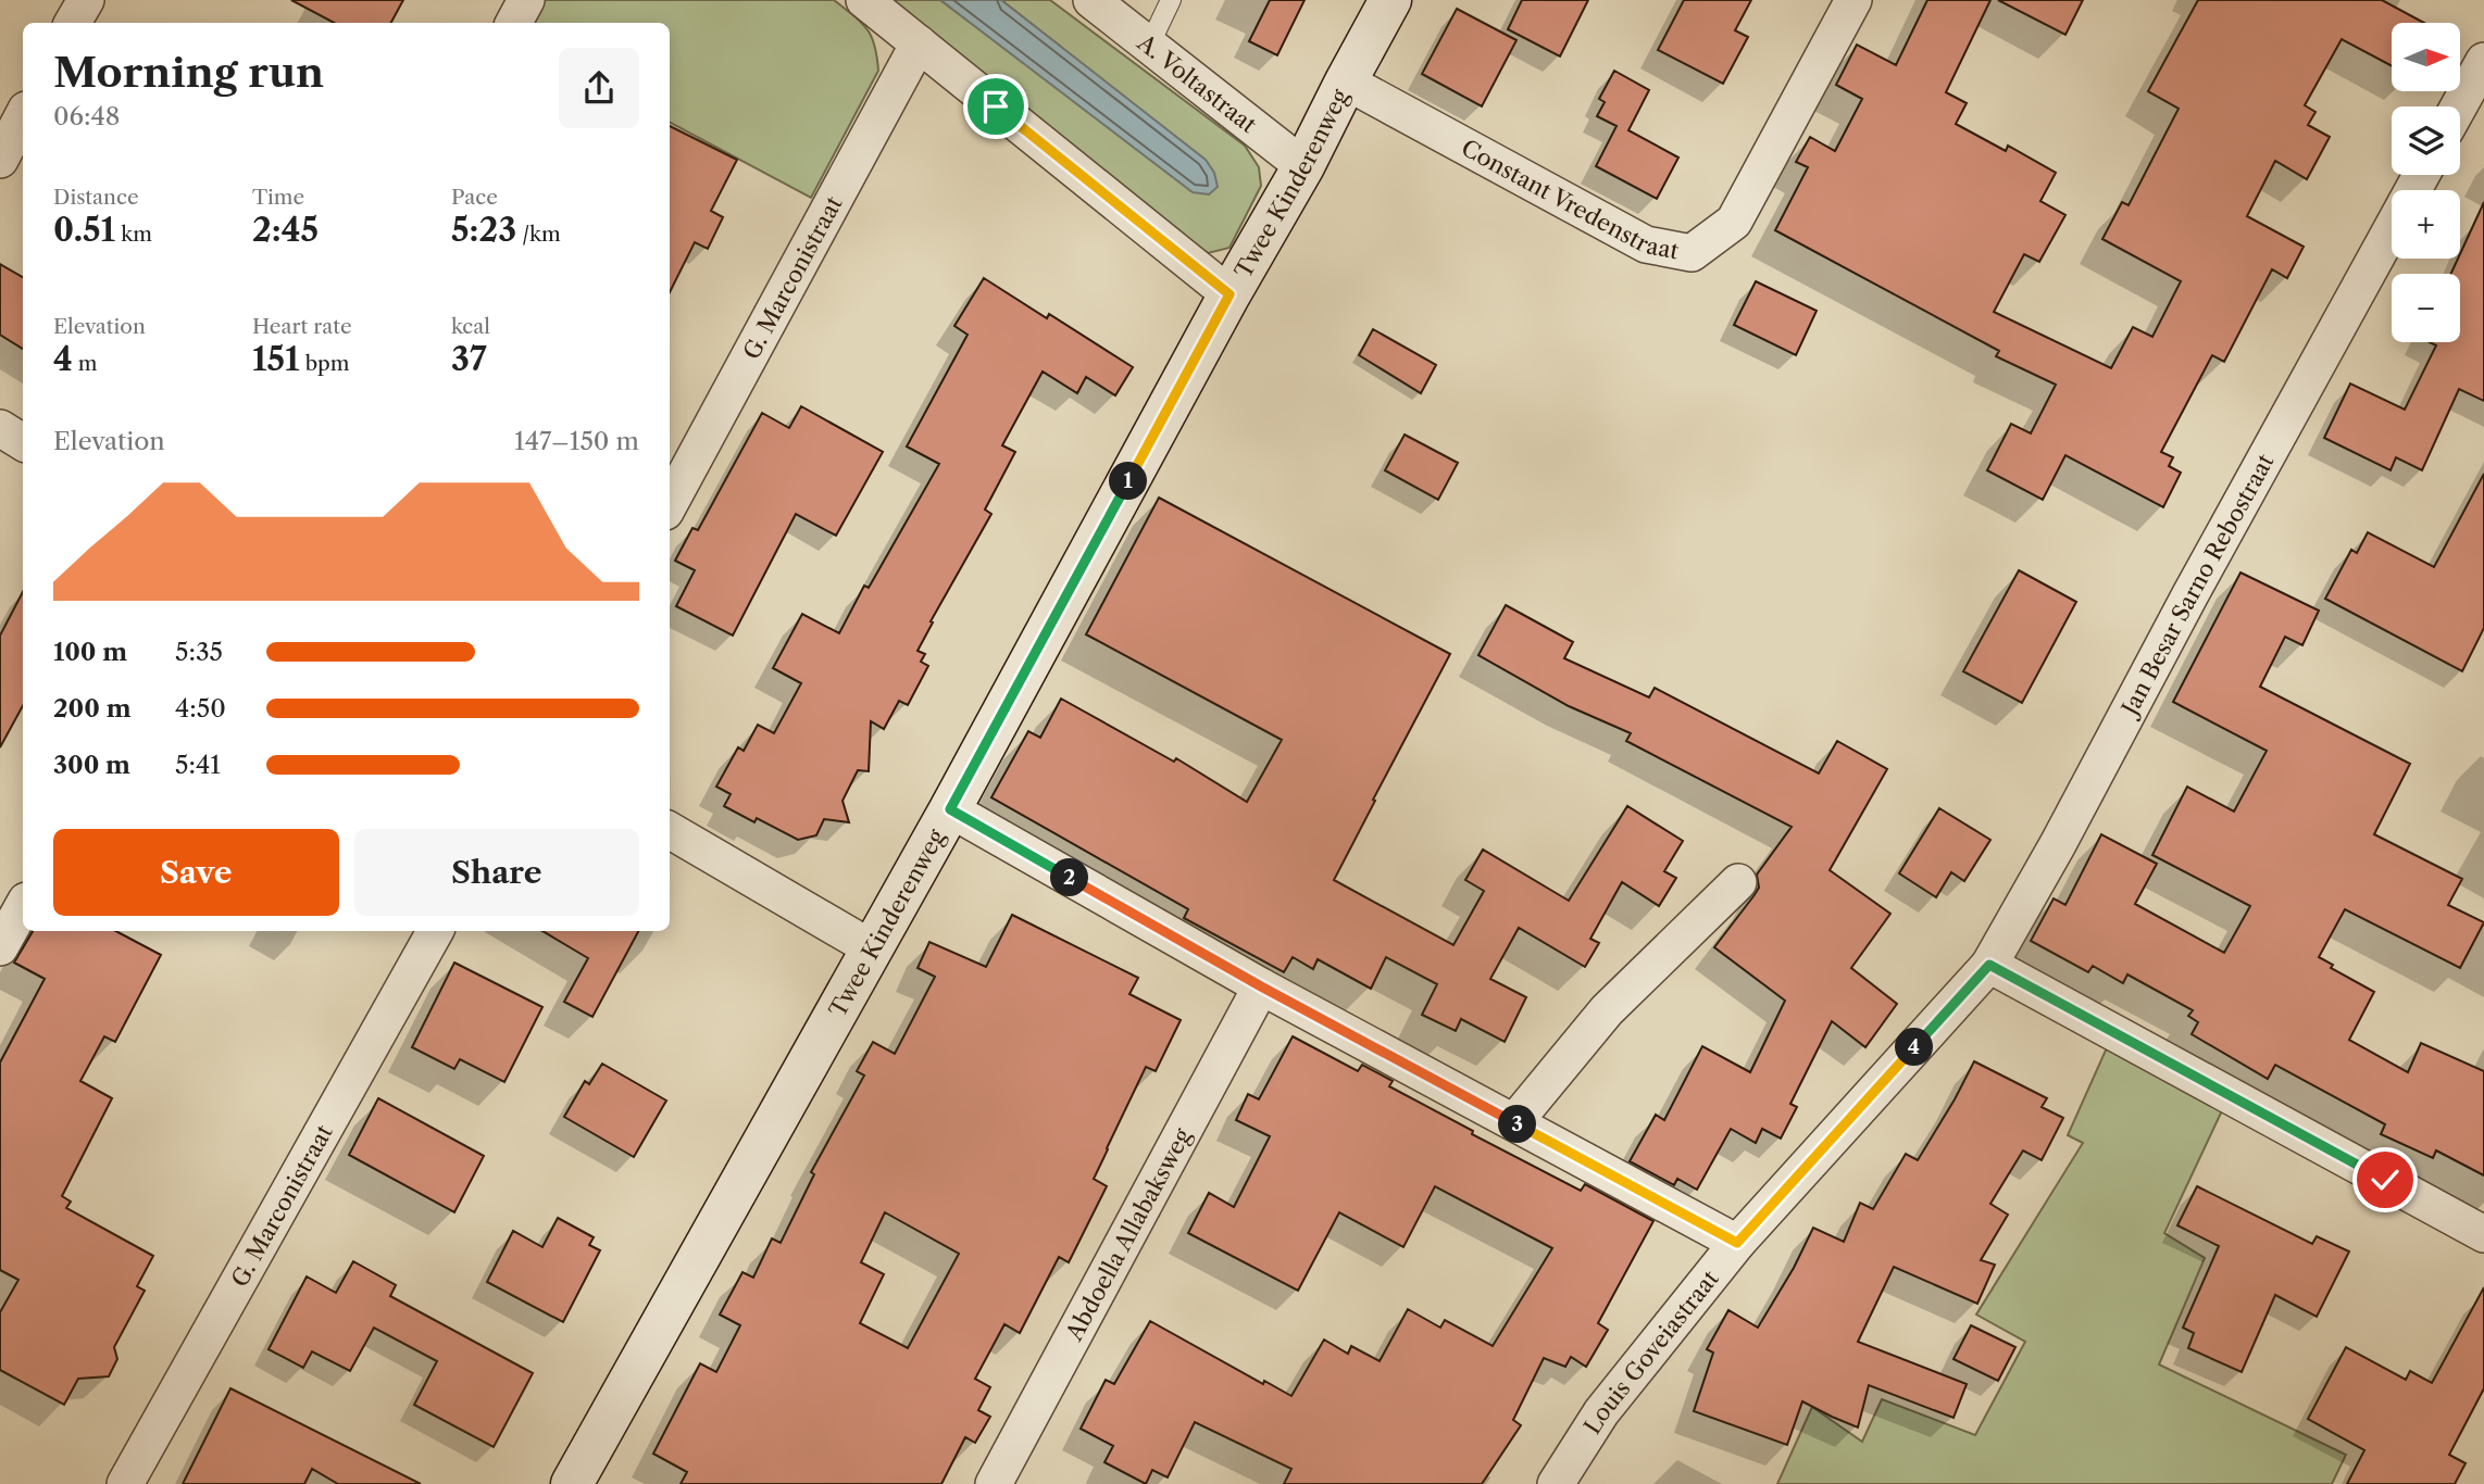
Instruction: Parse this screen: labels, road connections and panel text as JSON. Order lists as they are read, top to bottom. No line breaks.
{"streets":{"street":["A. Voltastraat","Twee Kinderenweg","Constant Vredenstraat","G. Marconistraat","Jan Besar Sarno Rebostraat","Abdoella Allabaksweg","Louis Goveiastraat"]},"crossings":[["A. Voltastraat","Twee Kinderenweg"],["Twee Kinderenweg","Constant Vredenstraat"],["Jan Besar Sarno Rebostraat","Louis Goveiastraat"]],"north":"right","page":{"map_buttons":["+","−"],"heading":["Morning run","06:48"],"stats":[["Distance","0.51 km"],["Time","2:45"],["Pace","5:23 /km"],["Elevation","4 m"],["Heart rate","151 bpm"],["kcal","37"]],"chart":["Elevation","147–150 m"],"pins":["1","2","4","3"],"list":[{"name":"100 m","note":"5:35"},{"name":"200 m","note":"4:50"},{"name":"300 m","note":"5:41"}],"buttons":["Save","Share"]}}
